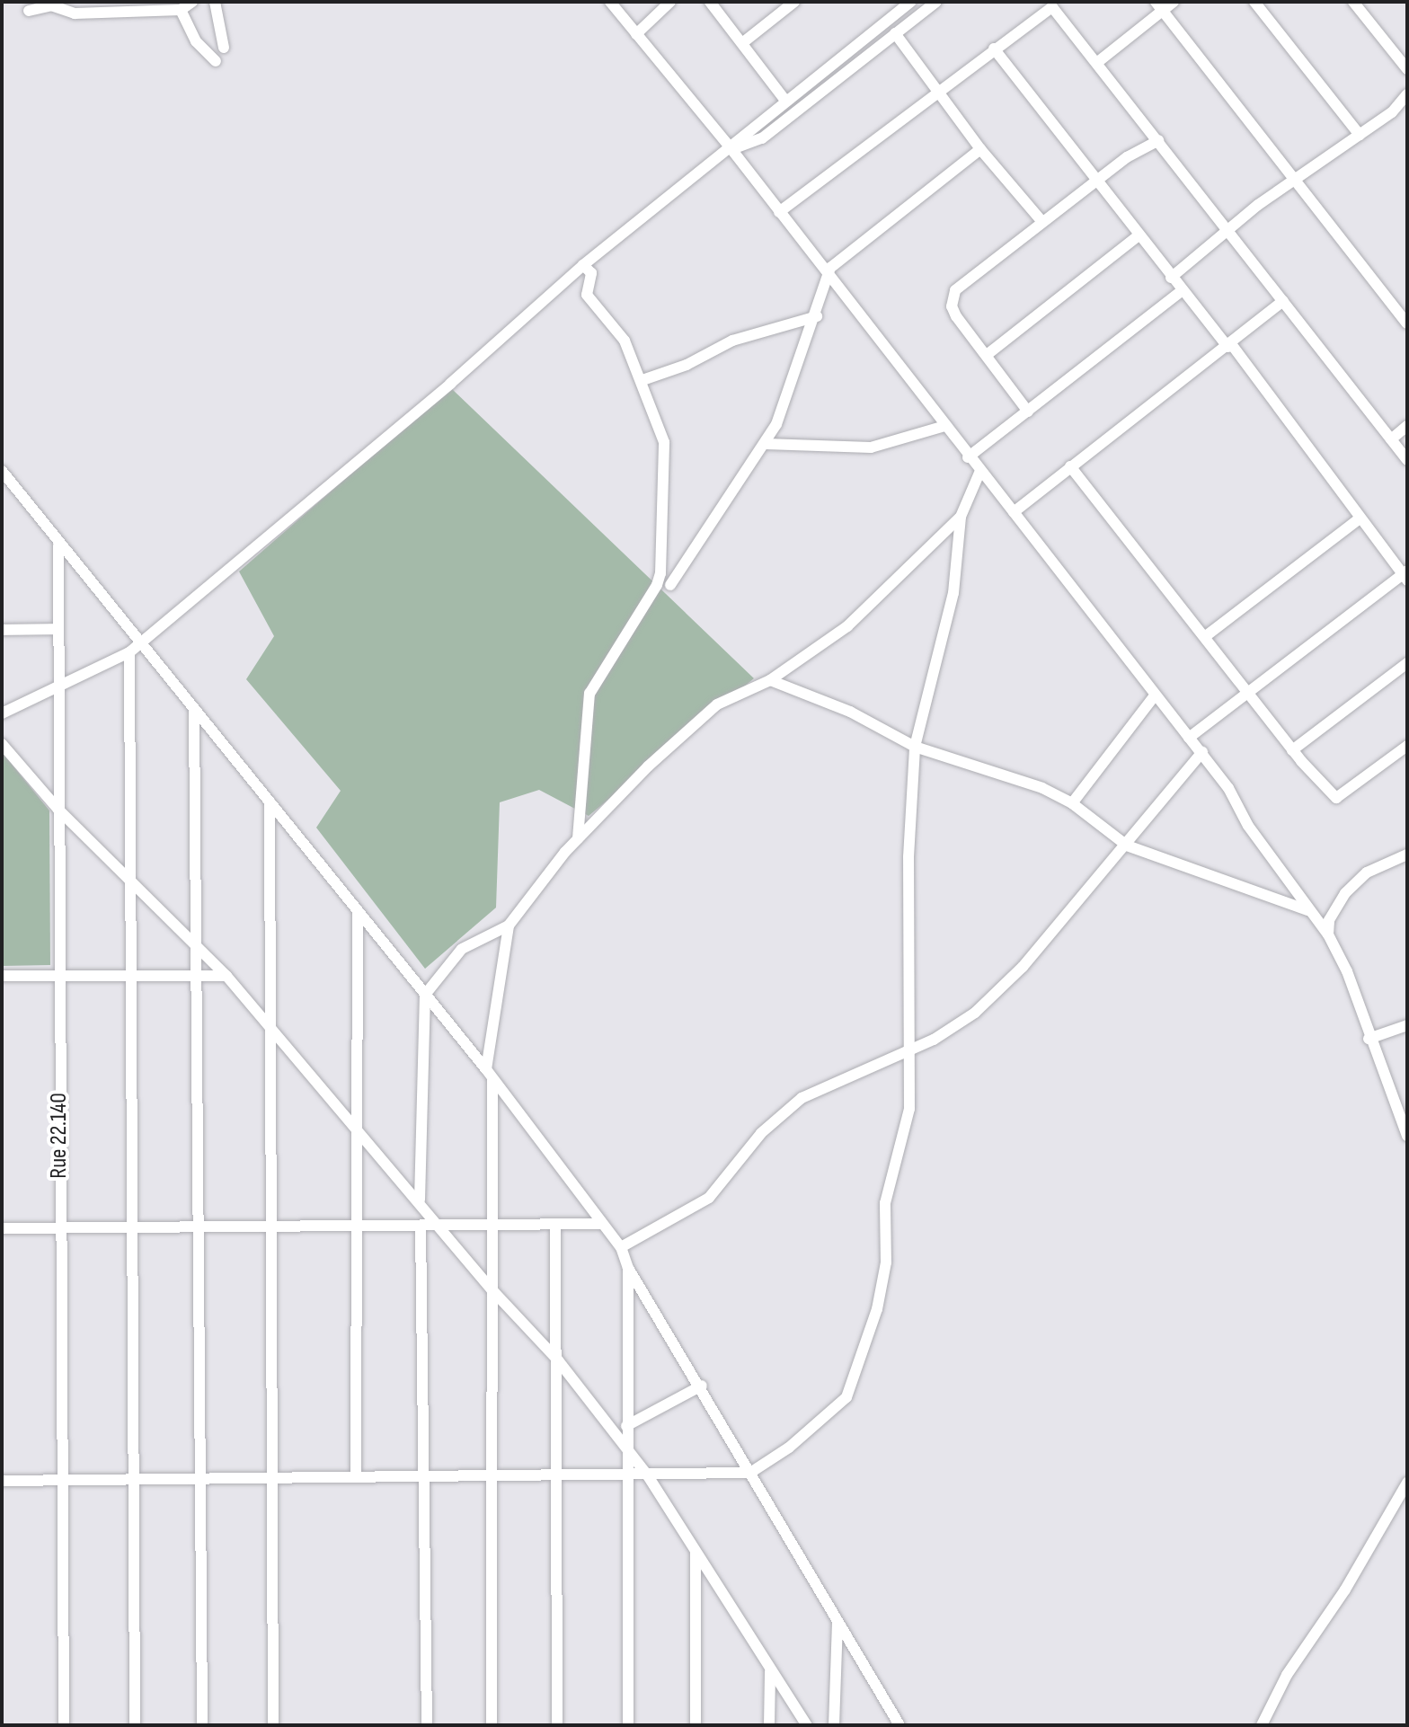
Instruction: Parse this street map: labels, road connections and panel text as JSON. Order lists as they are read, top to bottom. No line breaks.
{"streets":{"street":["Rue 22.140"]}}
